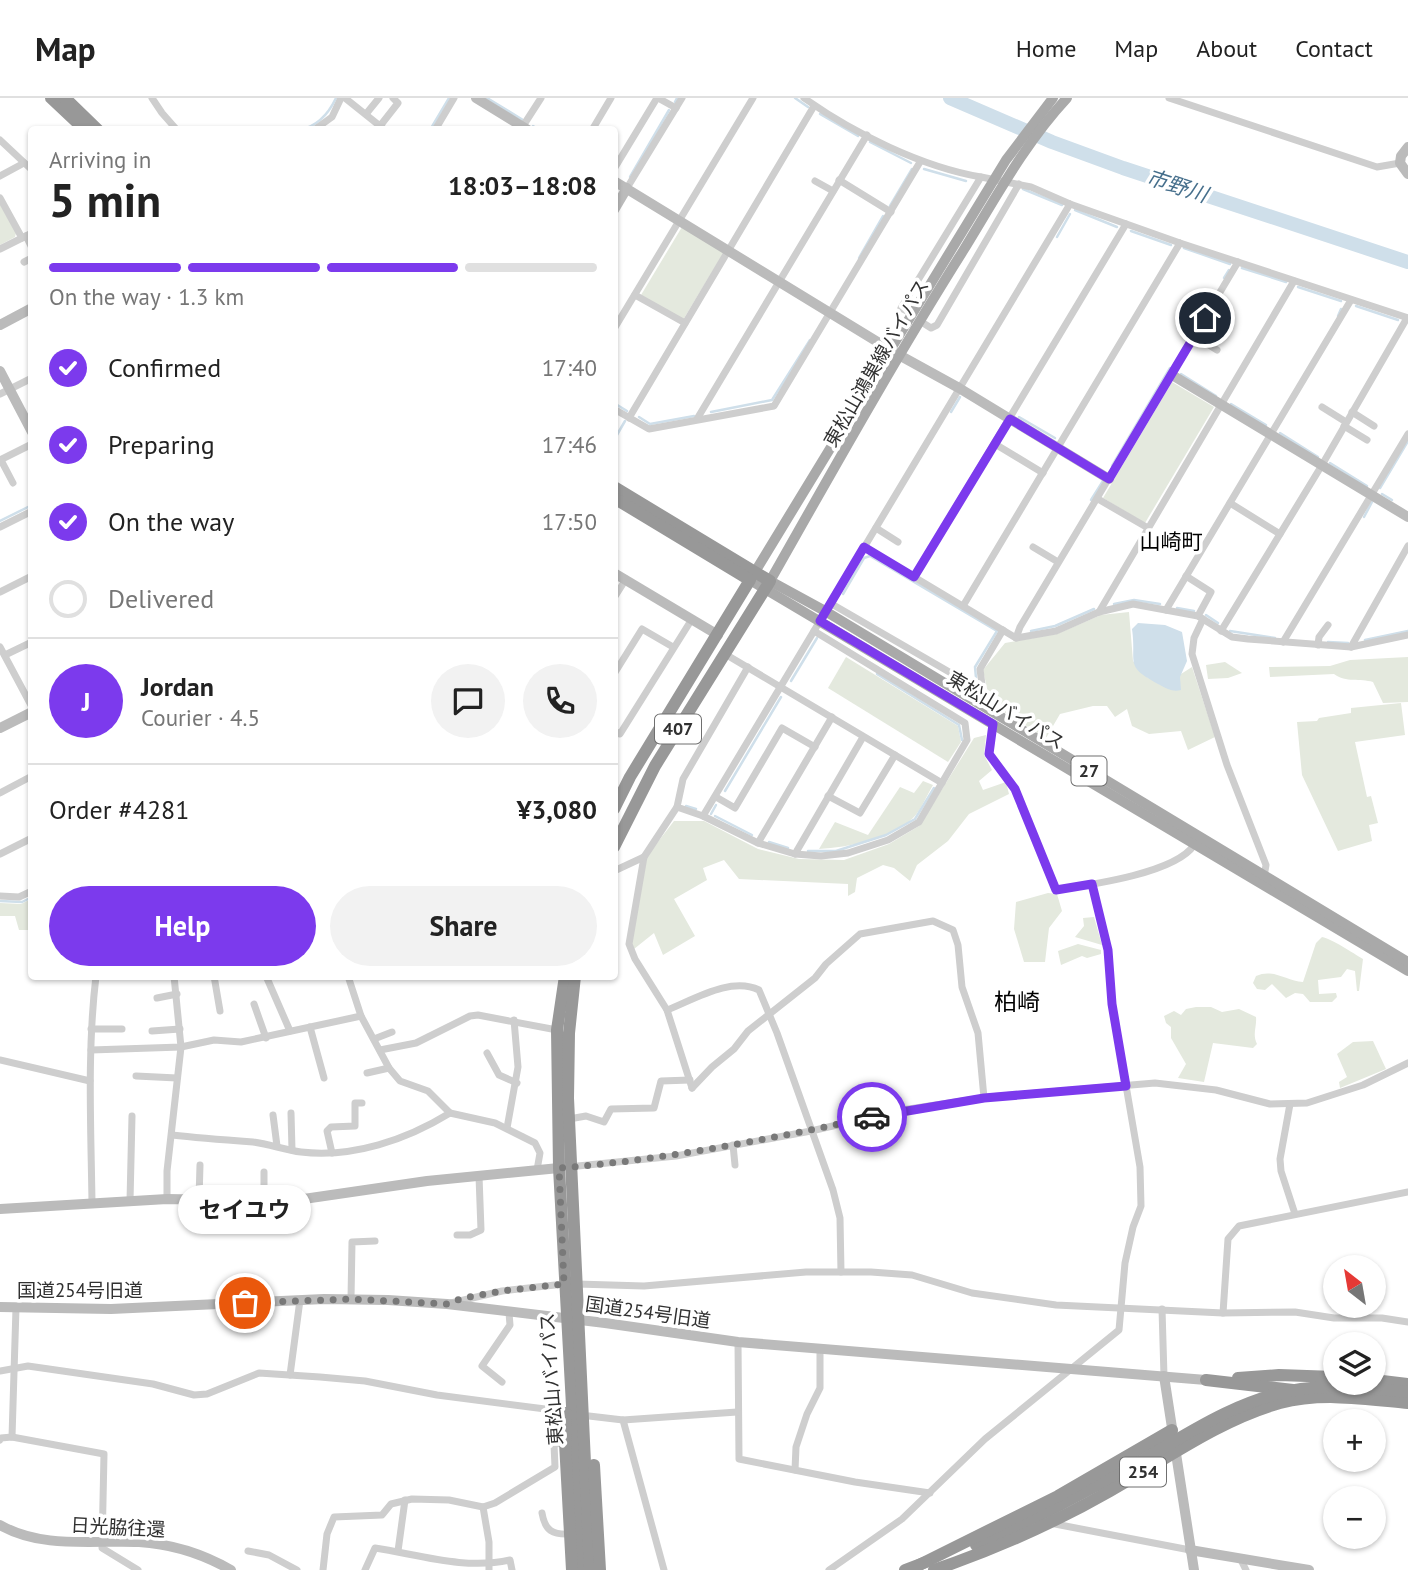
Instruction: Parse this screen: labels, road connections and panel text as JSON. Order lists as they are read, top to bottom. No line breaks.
{"streets":{"highway":["東松山バイパス","407","254"],"main road":["東松山鴻巣線バイパス","27"],"street":["国道254号旧道","日光脇往還"]},"crossings":[["東松山鴻巣線バイパス","東松山バイパス"],["東松山鴻巣線バイパス","407"],["東松山バイパス","407"],["東松山バイパス","国道254号旧道"]],"districts":["山崎町","柏崎"],"water":["市野川"],"places":["セイユウ"],"north":"top left","page":{"header":"Map","nav":["Home","Map","About","Contact"],"heading":["5 min","Arriving in","18:03–18:08"],"panel":["Jordan","Courier · 4.5","Order #4281","¥3,080"],"bar":"On the way · 1.3 km","list":[["Confirmed","17:40"],["Preparing","17:46"],["On the way","17:50"],"Delivered"],"round":"J","buttons":["Help","Share"],"bubble":"セイユウ","map_buttons":["+","−"]}}
